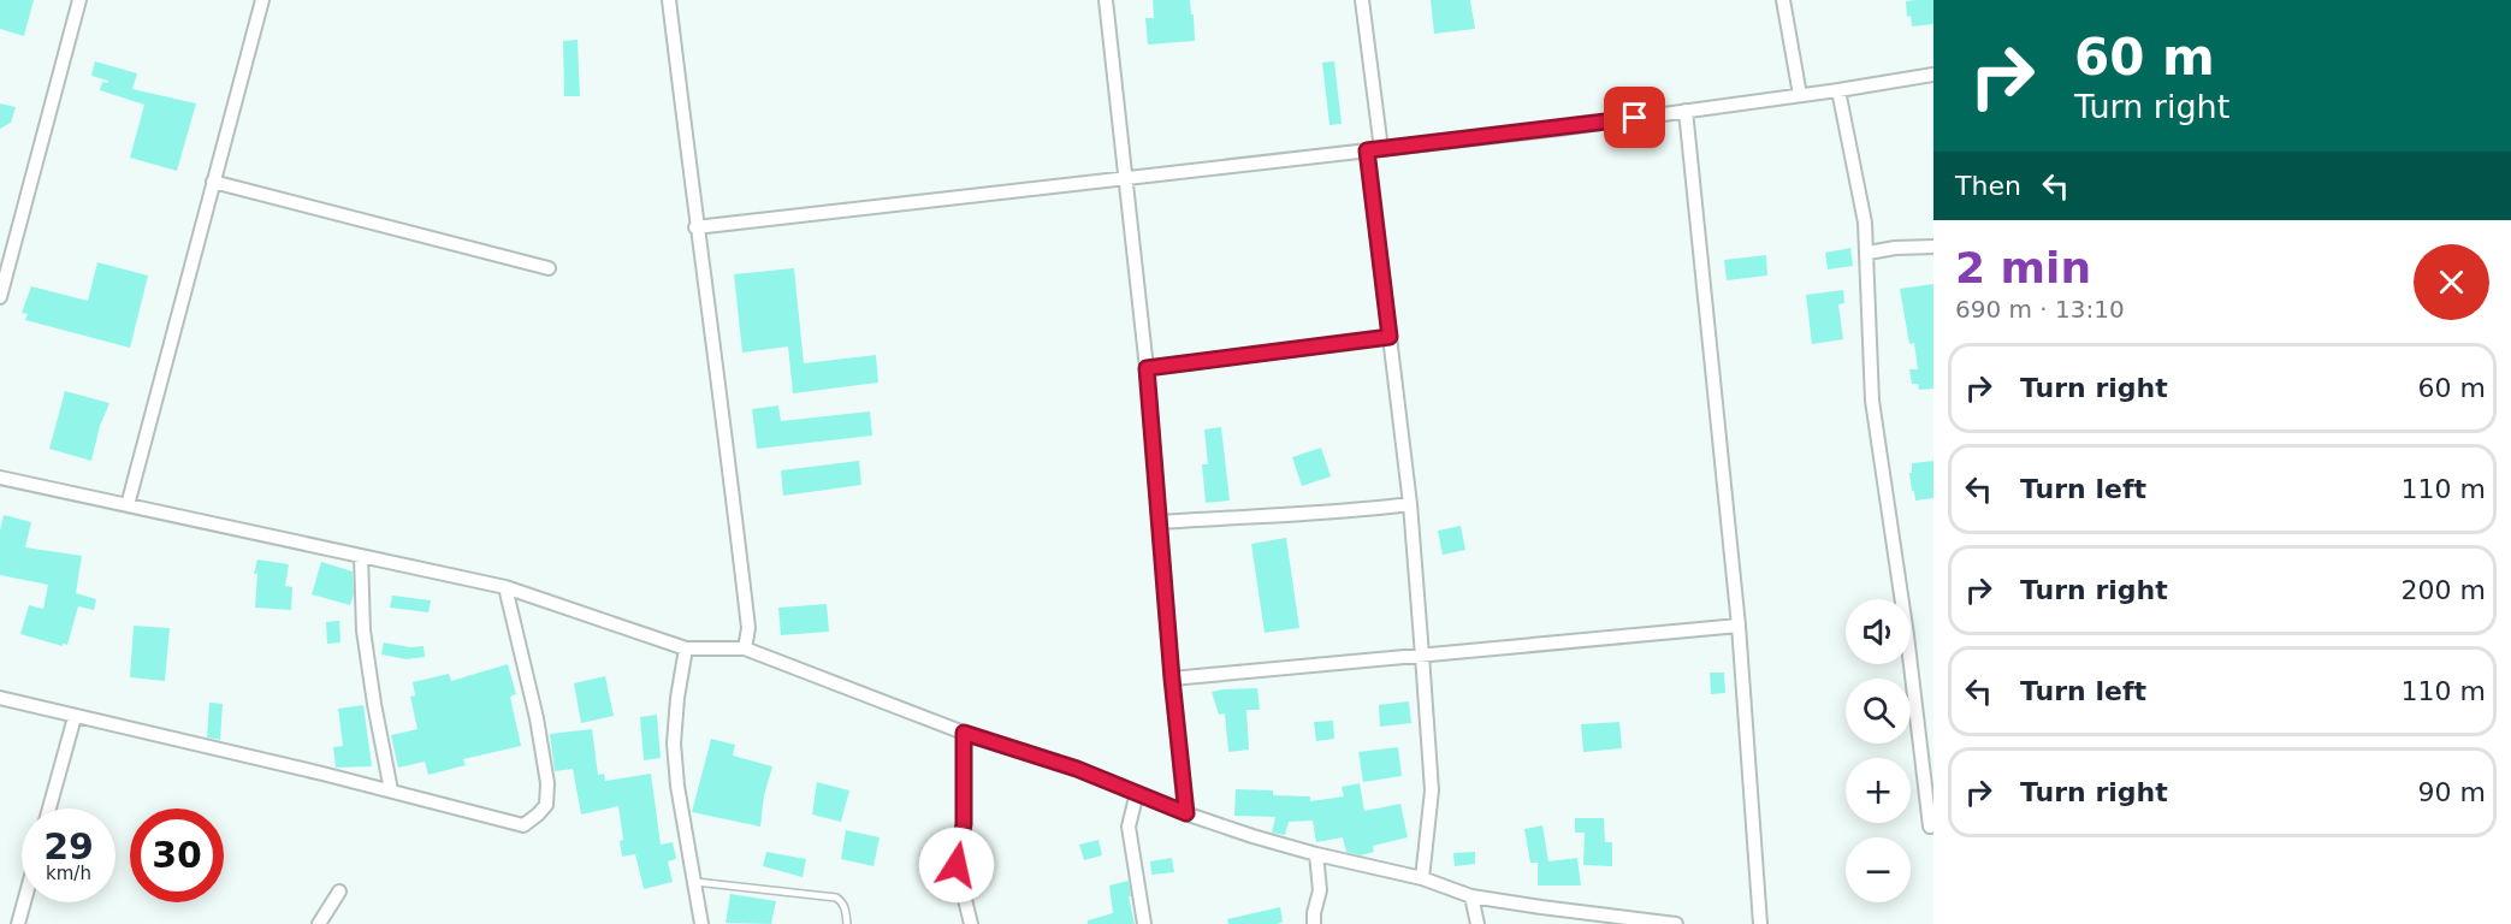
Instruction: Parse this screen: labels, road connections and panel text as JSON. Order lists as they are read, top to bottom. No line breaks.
{"page":{"turn":["60 m","Turn right"],"then":"Then","heading":["2 min","690 m · 13:10"],"list":[{"name":"Turn right","value":"60 m"},{"name":"Turn left","value":"110 m"},{"name":"Turn right","value":"200 m"},{"name":"Turn left","value":"110 m"},{"name":"Turn right","value":"90 m"}],"map_buttons":["+","−"],"speed":"29 km/h","limit":"30"}}
